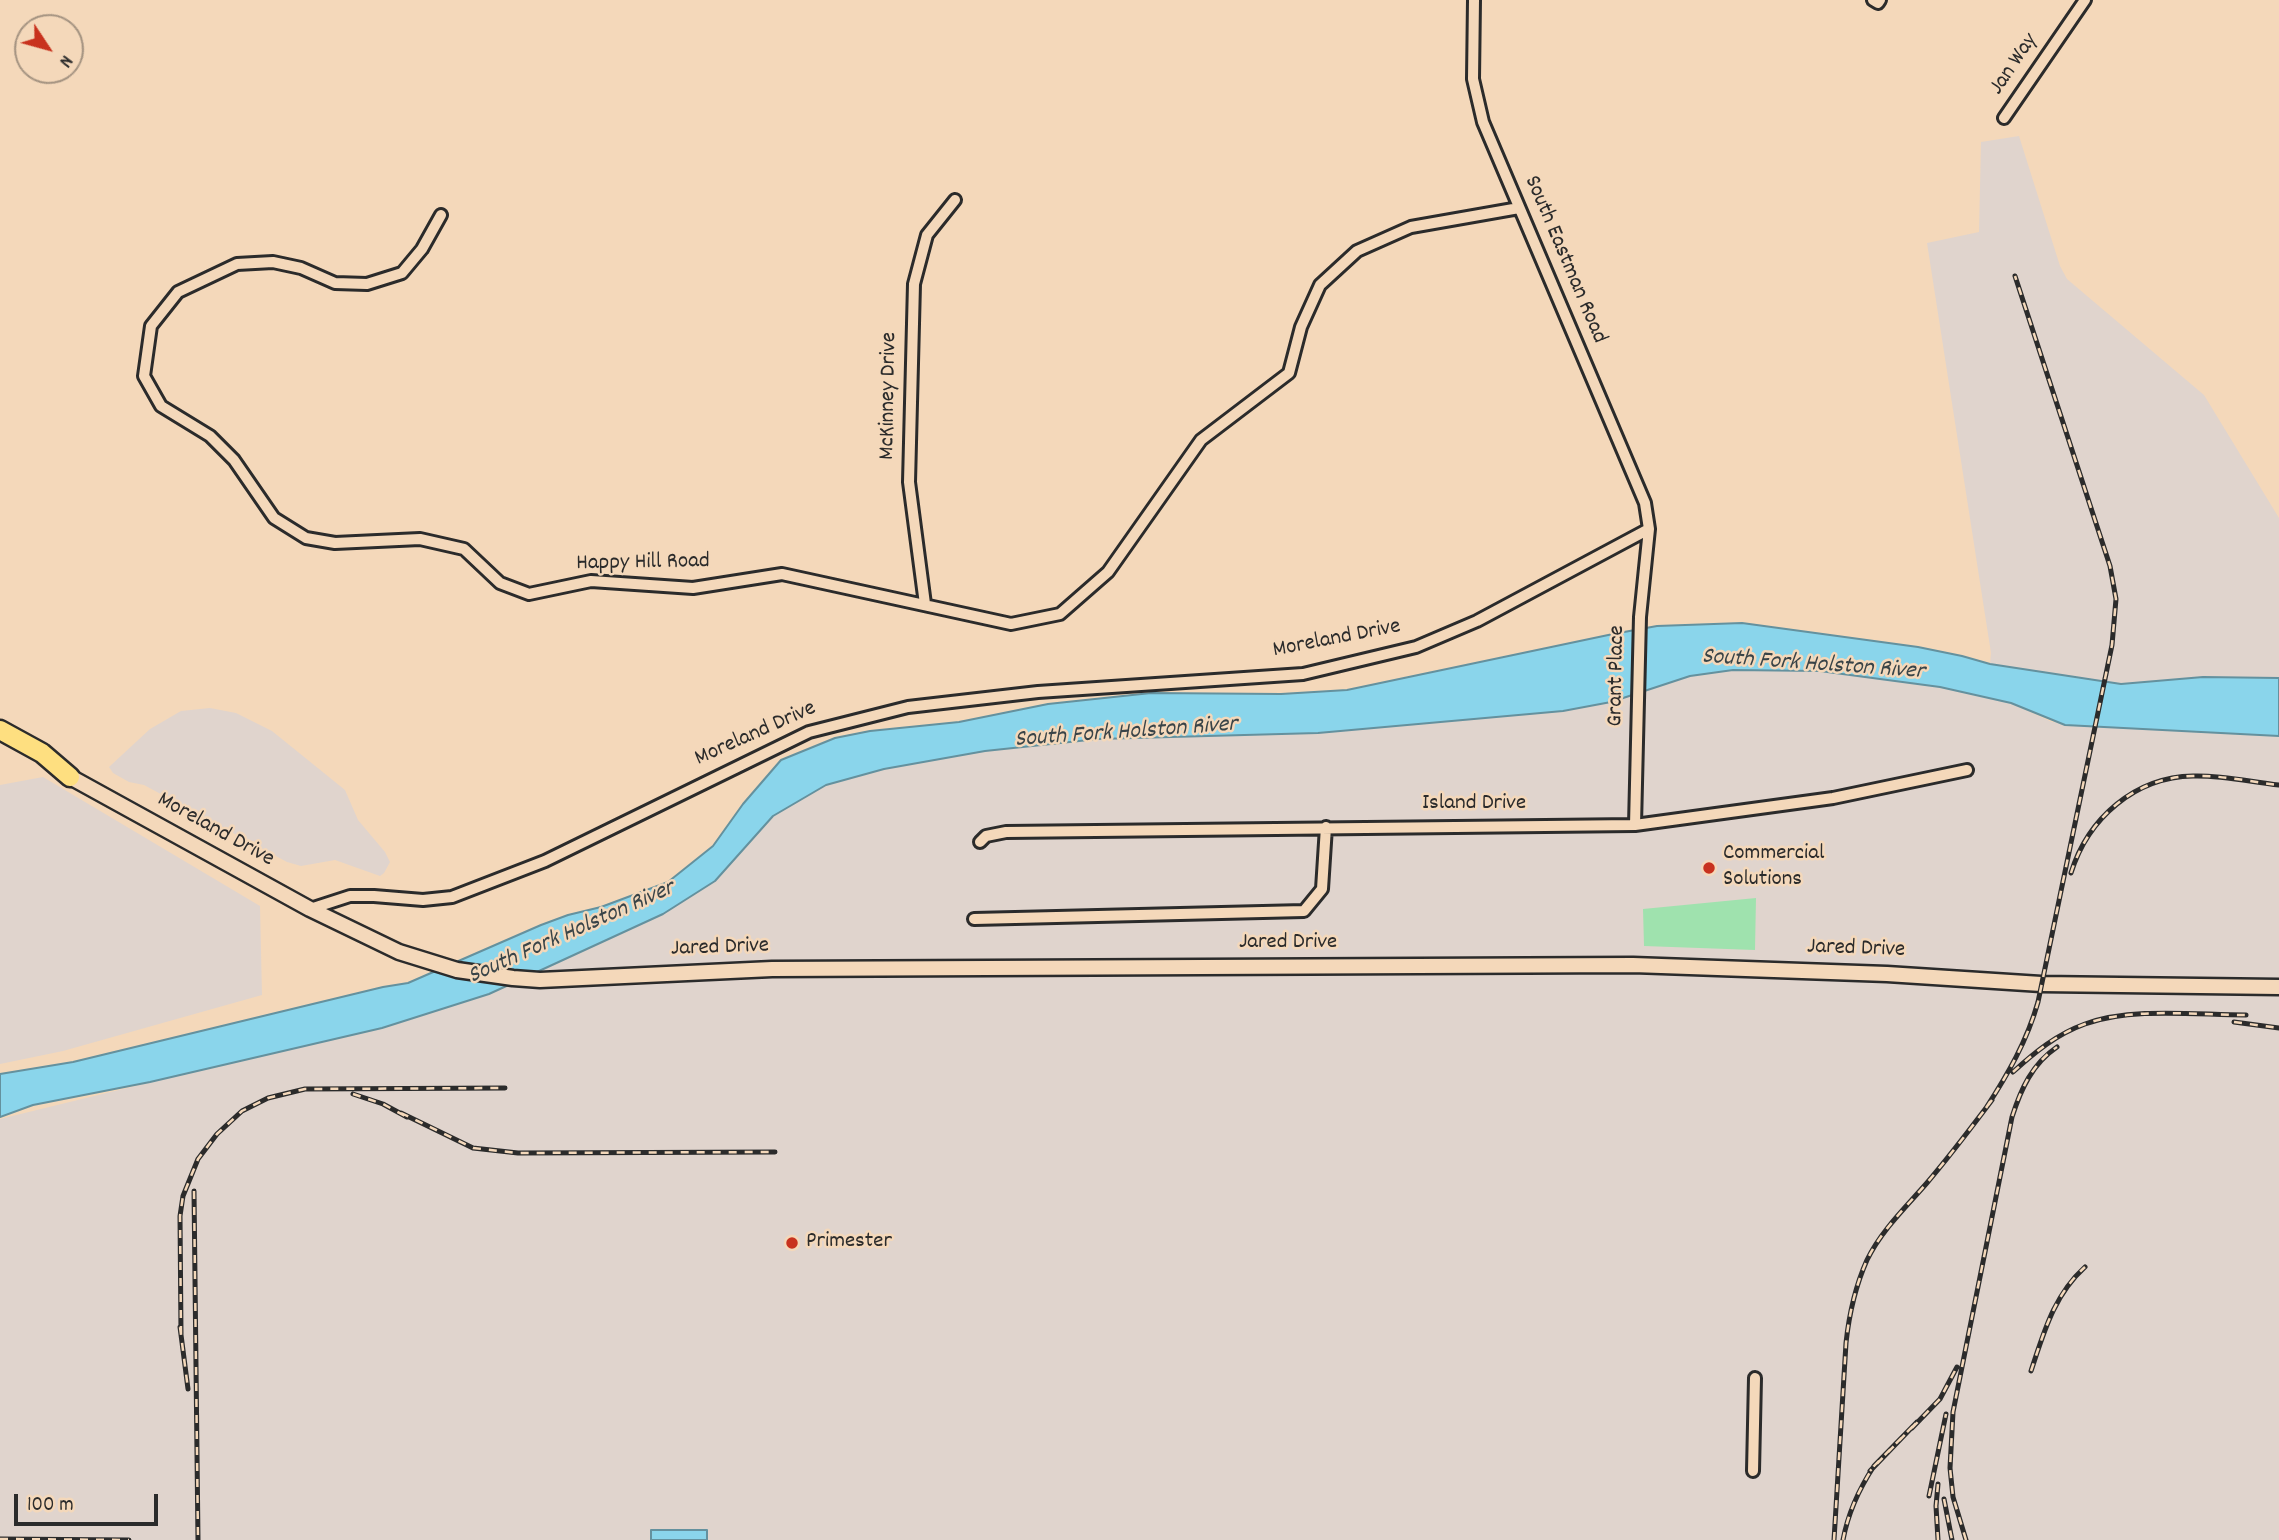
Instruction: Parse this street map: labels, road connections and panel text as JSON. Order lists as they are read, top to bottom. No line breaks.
{"streets":{"main road":["Moreland Drive","Jared Drive"],"street":["Jan Way","South Eastman Road","McKinney Drive","Happy Hill Road","Grant Place","Island Drive"]},"crossings":[["South Eastman Road","Happy Hill Road"],["South Eastman Road","Moreland Drive"],["South Eastman Road","Grant Place"],["McKinney Drive","Happy Hill Road"],["Moreland Drive","Grant Place"],["Moreland Drive","Jared Drive"],["Grant Place","Island Drive"]],"water":["South Fork Holston River"],"places":["Commercial Solutions","Primester"],"scale_bar":"100 m","north":"bottom right"}
